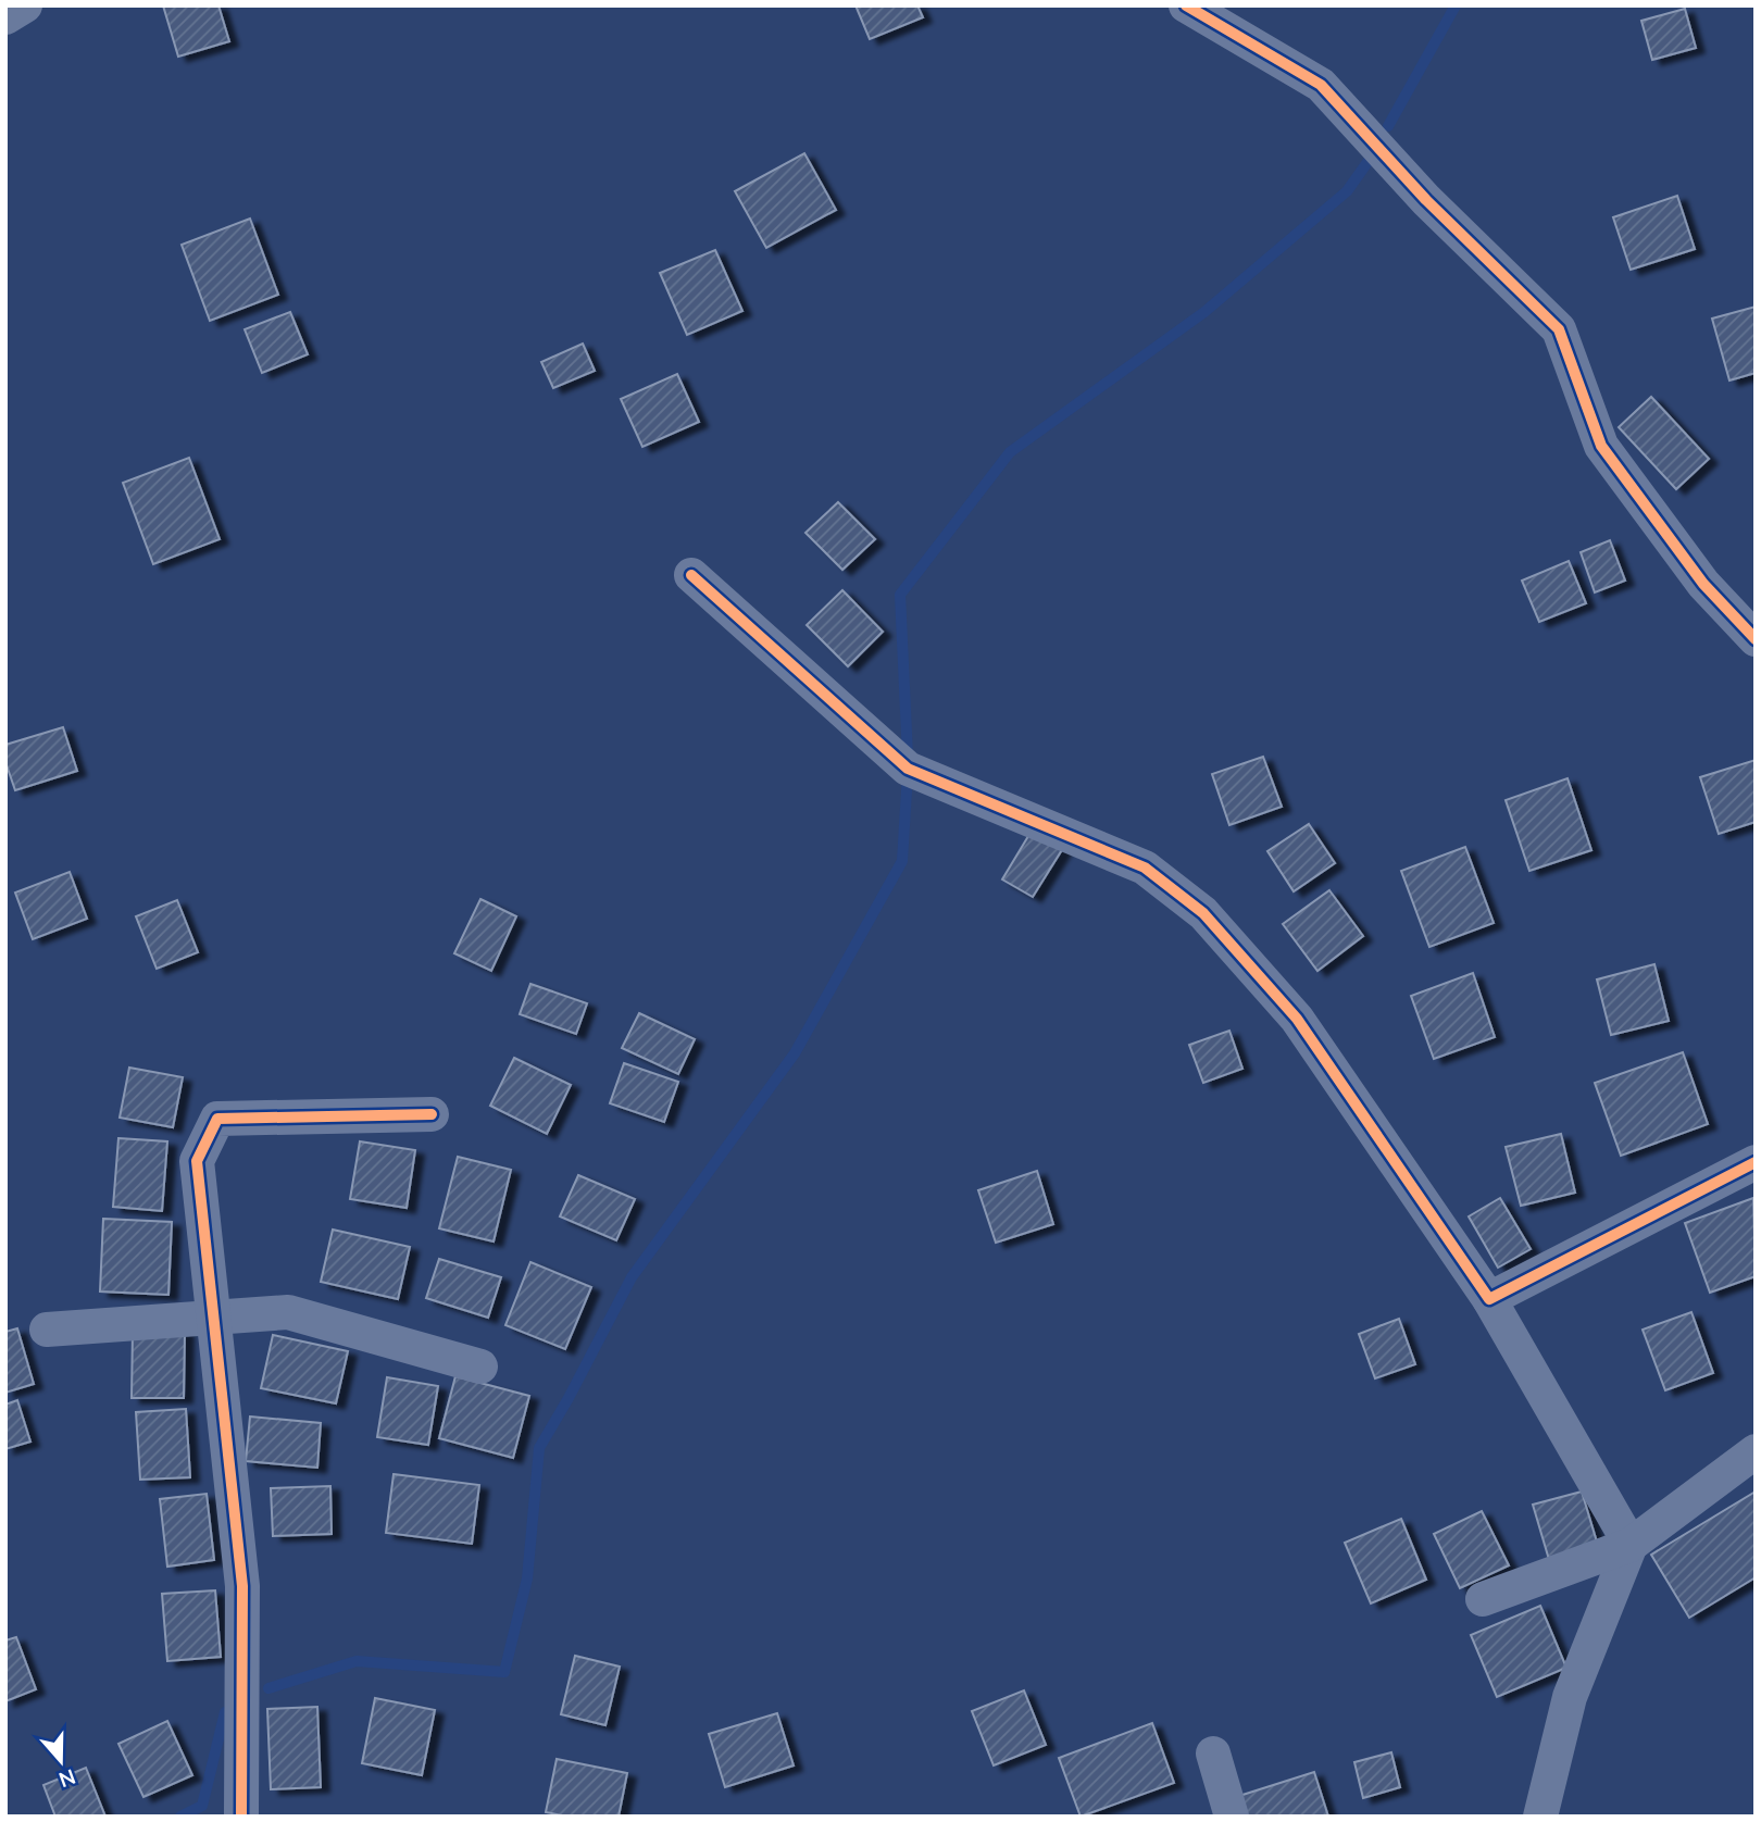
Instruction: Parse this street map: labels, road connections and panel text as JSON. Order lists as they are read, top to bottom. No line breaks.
{"north":"bottom"}
